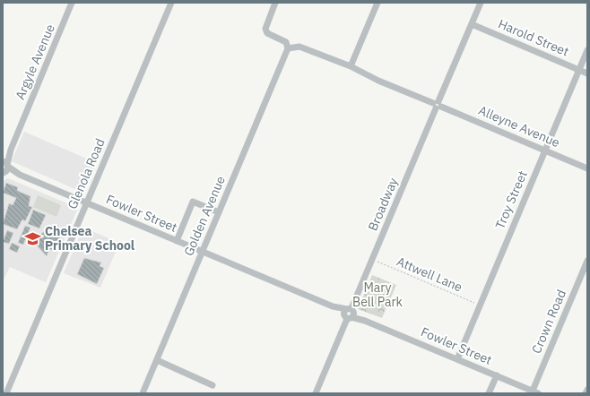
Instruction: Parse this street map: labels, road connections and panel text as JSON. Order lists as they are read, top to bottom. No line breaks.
{"streets":{"street":["Harold Street","Argyle Avenue","Alleyne Avenue","Glenola Road","Troy Street","Broadway","Fowler Street","Golden Avenue","Crown Road"],"path":["Attwell Lane"]},"crossings":[["Harold Street","Troy Street"],["Harold Street","Broadway"],["Argyle Avenue","Fowler Street"],["Alleyne Avenue","Troy Street"],["Alleyne Avenue","Broadway"],["Alleyne Avenue","Golden Avenue"],["Glenola Road","Fowler Street"],["Troy Street","Fowler Street"],["Troy Street","Attwell Lane"],["Broadway","Fowler Street"],["Broadway","Attwell Lane"],["Fowler Street","Golden Avenue"],["Fowler Street","Crown Road"]],"parks":["Mary Bell Park"],"places":{"school or university":["Chelsea Primary School"]}}
